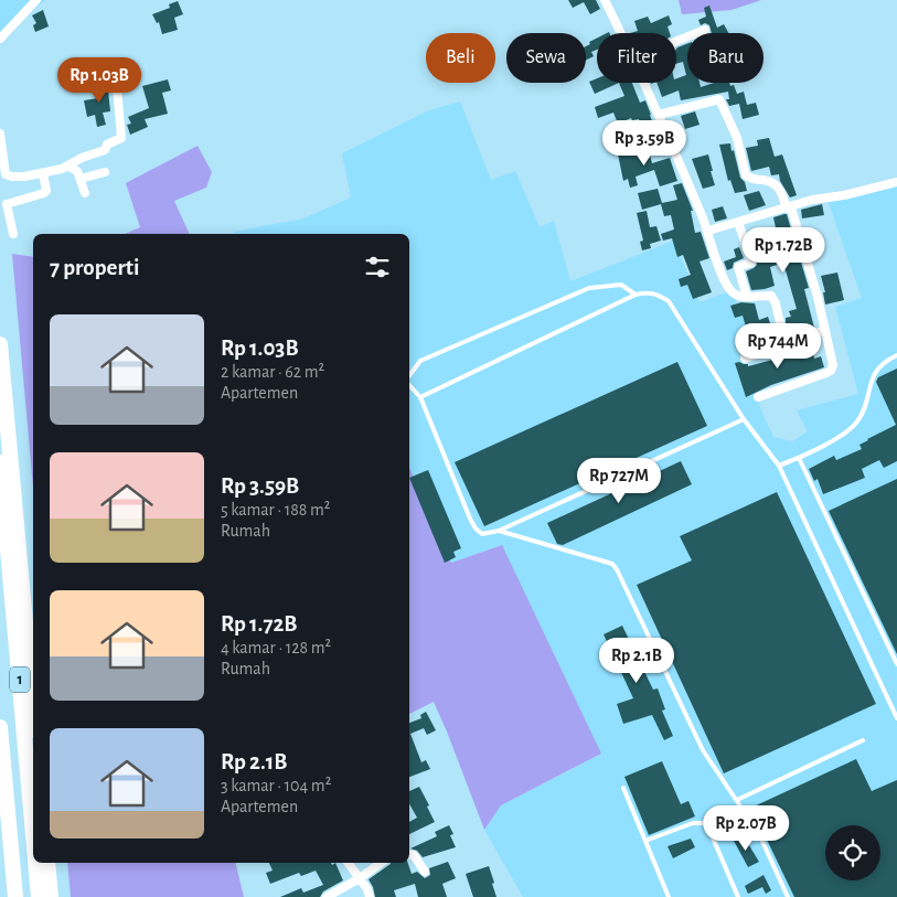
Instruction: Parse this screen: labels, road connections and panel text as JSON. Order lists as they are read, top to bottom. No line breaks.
{"streets":{"highway":["1"]},"page":{"chip":["Beli","Sewa","Filter","Baru"],"price":["Rp 1.03B","Rp 3.59B","Rp 1.72B","Rp 744M","Rp 727M","Rp 2.1B","Rp 2.07B"],"heading":"7 properti","list":[{"name":"Rp 1.03B","note":"2 kamar · 62 m² · Apartemen"},{"name":"Rp 3.59B","note":"5 kamar · 188 m² · Rumah"},{"name":"Rp 1.72B","note":"4 kamar · 128 m² · Rumah"},{"name":"Rp 2.1B","note":"3 kamar · 104 m² · Apartemen"}]}}
